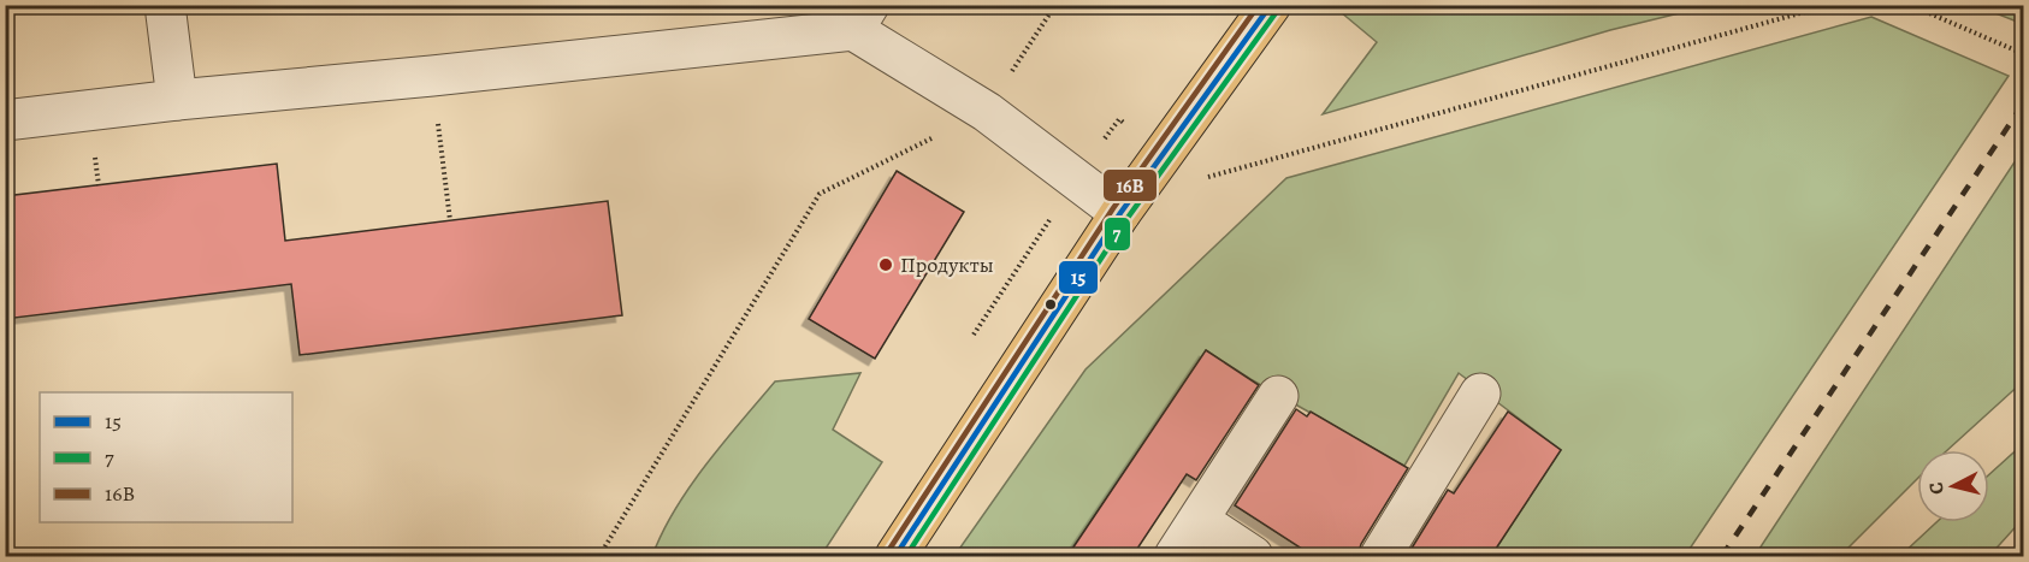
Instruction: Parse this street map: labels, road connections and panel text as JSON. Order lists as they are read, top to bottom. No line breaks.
{"places":["Продукты"],"lines":["transit line 15","transit line 16В","transit line 7"],"legend":["15","7","16В"],"north":"left"}
